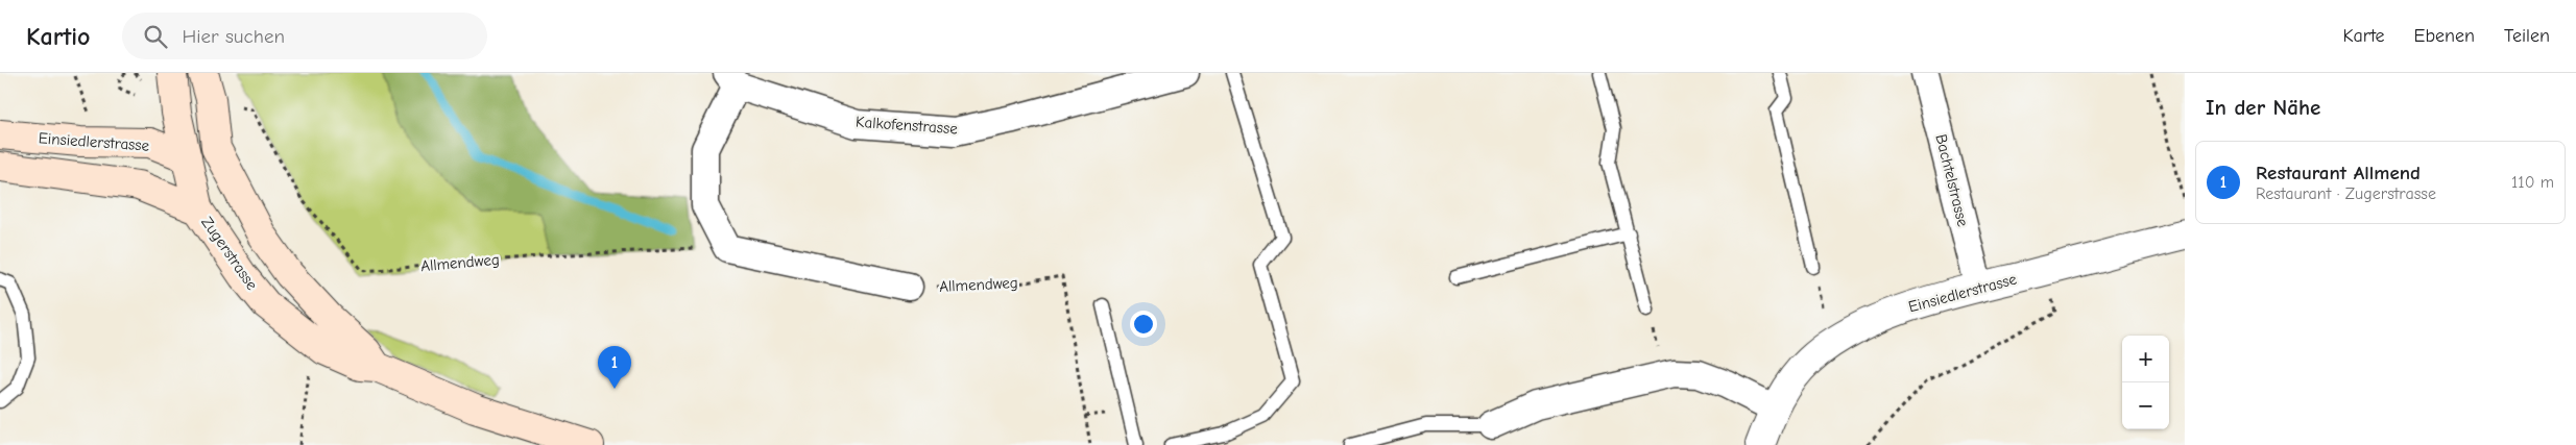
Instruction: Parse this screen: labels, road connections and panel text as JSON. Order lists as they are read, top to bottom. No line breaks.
{"streets":{"main road":["Einsiedlerstrasse","Zugerstrasse"],"street":["Kalkofenstrasse","Bachtelstrasse"],"path":["Allmendweg"]},"crossings":[["Einsiedlerstrasse","Bachtelstrasse"],["Einsiedlerstrasse","Zugerstrasse"]],"page":{"header":"Kartio","search":"Hier suchen","nav":["Karte","Ebenen","Teilen"],"heading":"In der Nähe","list":[{"mark":"1","name":"Restaurant Allmend","note":"Restaurant · Zugerstrasse","value":"110 m"}],"map_buttons":["+","−"],"pins":"1"}}
